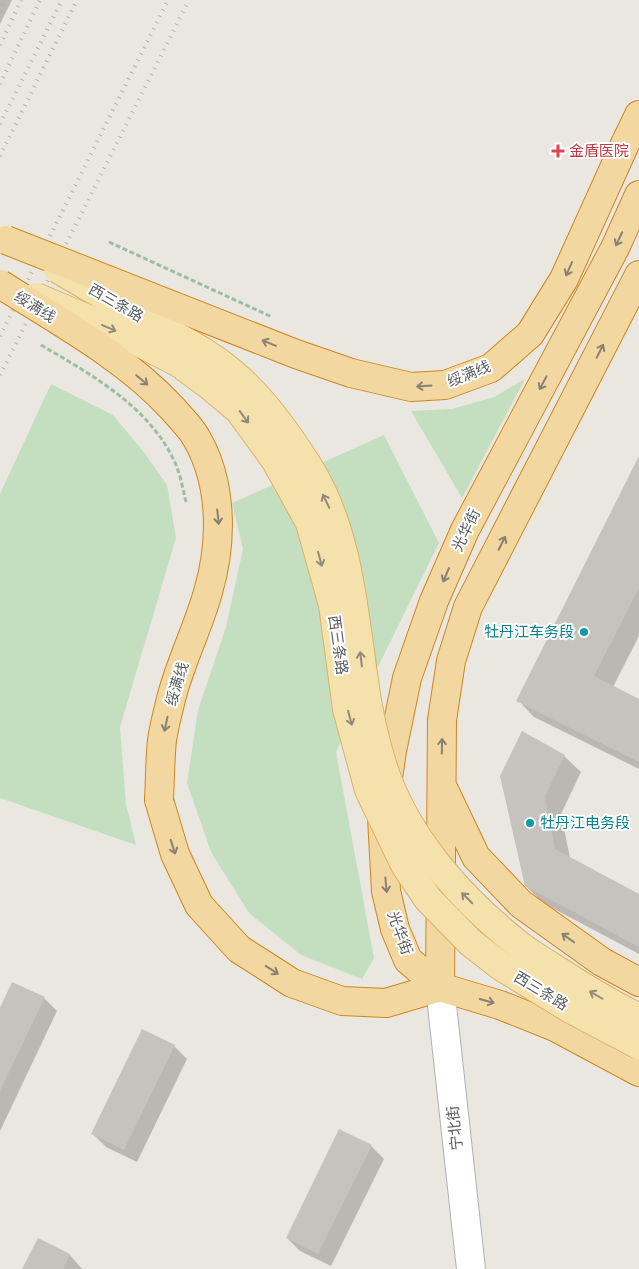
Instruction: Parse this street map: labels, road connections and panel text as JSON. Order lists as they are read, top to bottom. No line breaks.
{"streets":{"highway":["绥满线","光华街"],"main road":["西三条路"],"street":["宁北街"]},"crossings":[["西三条路","绥满线"],["绥满线","光华街"],["绥满线","宁北街"],["光华街","宁北街"]],"places":{"health":["金盾医院"],"other":["牡丹江车务段","牡丹江电务段"]}}
